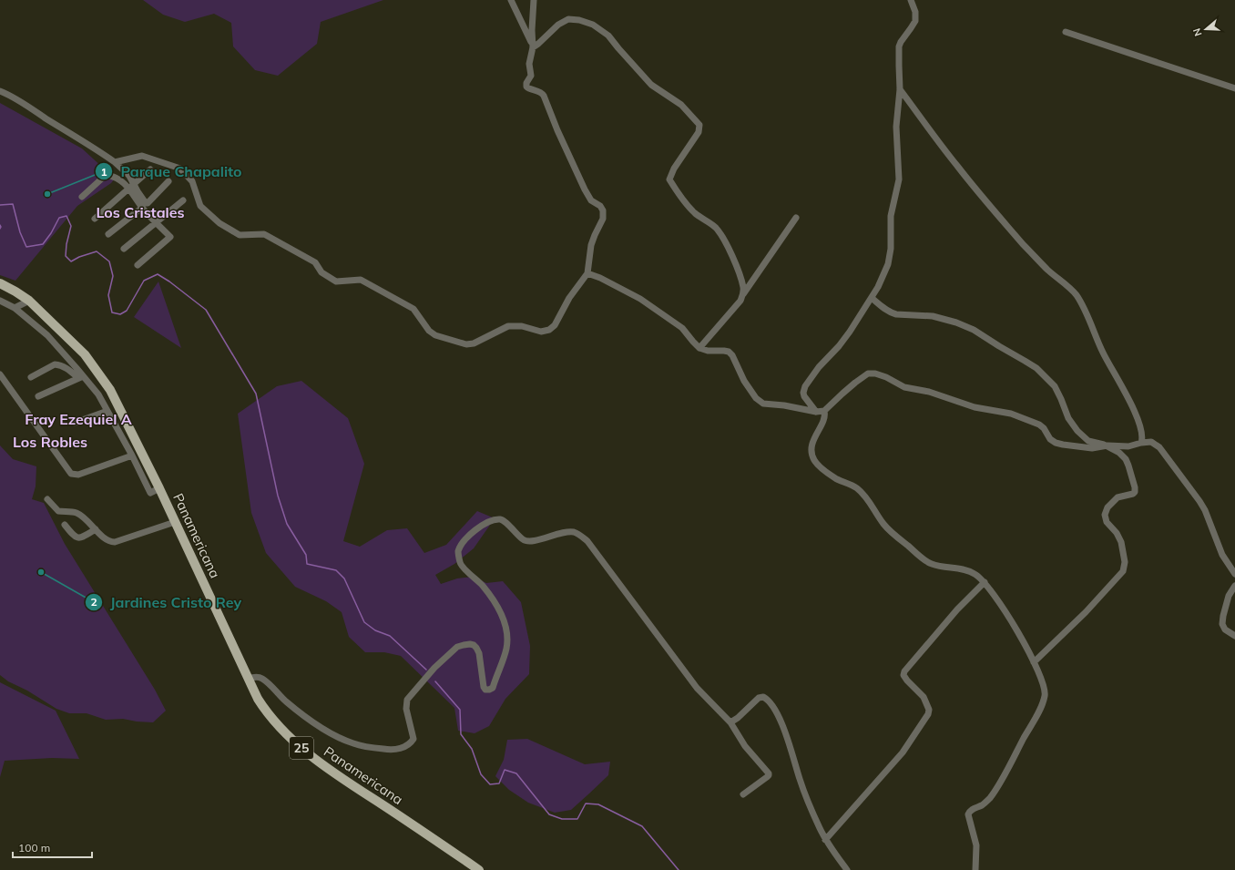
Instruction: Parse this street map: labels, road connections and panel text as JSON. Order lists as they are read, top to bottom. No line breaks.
{"streets":{"main road":["Panamericana","25"]},"districts":["Los Cristales","Fray Ezequiel A","Los Robles"],"places":["Parque Chapalito","Jardines Cristo Rey"],"scale_bar":"100 m","north":"left"}
